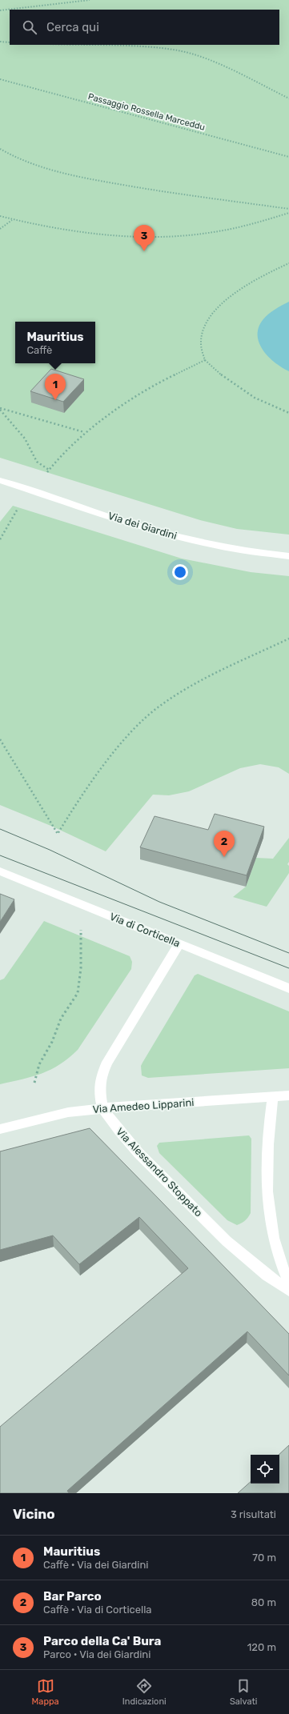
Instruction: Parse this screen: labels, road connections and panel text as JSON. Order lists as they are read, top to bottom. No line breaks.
{"streets":{"street":["Via dei Giardini","Via di Corticella","Via Amedeo Lipparini","Via Alessandro Stoppato"],"path":["Passaggio Rossella Marceddu"]},"crossings":[["Via di Corticella","Via Alessandro Stoppato"],["Via Amedeo Lipparini","Via Alessandro Stoppato"]],"page":{"search":"Cerca qui","pins":["3","1","2"],"popup":["Mauritius","Caffè"],"heading":["Vicino","3 risultati"],"list":[{"mark":"1","name":"Mauritius","note":"Caffè · Via dei Giardini","value":"70 m"},{"mark":"2","name":"Bar Parco","note":"Caffè · Via di Corticella","value":"80 m"},{"mark":"3","name":"Parco della Ca' Bura","note":"Parco · Via dei Giardini","value":"120 m"}],"nav":["Mappa","Indicazioni","Salvati"]}}
